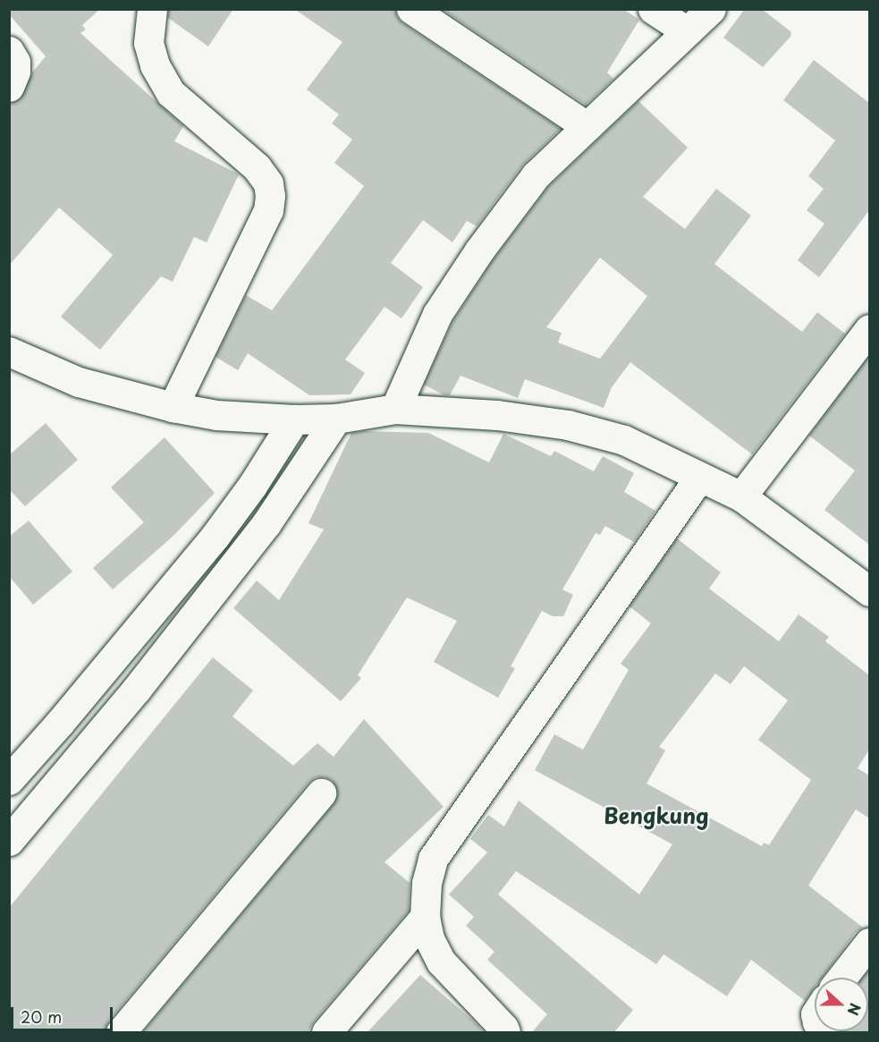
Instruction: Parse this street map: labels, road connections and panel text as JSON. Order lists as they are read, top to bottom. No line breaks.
{"districts":["Bengkung"],"scale_bar":"20 m","north":"right"}
